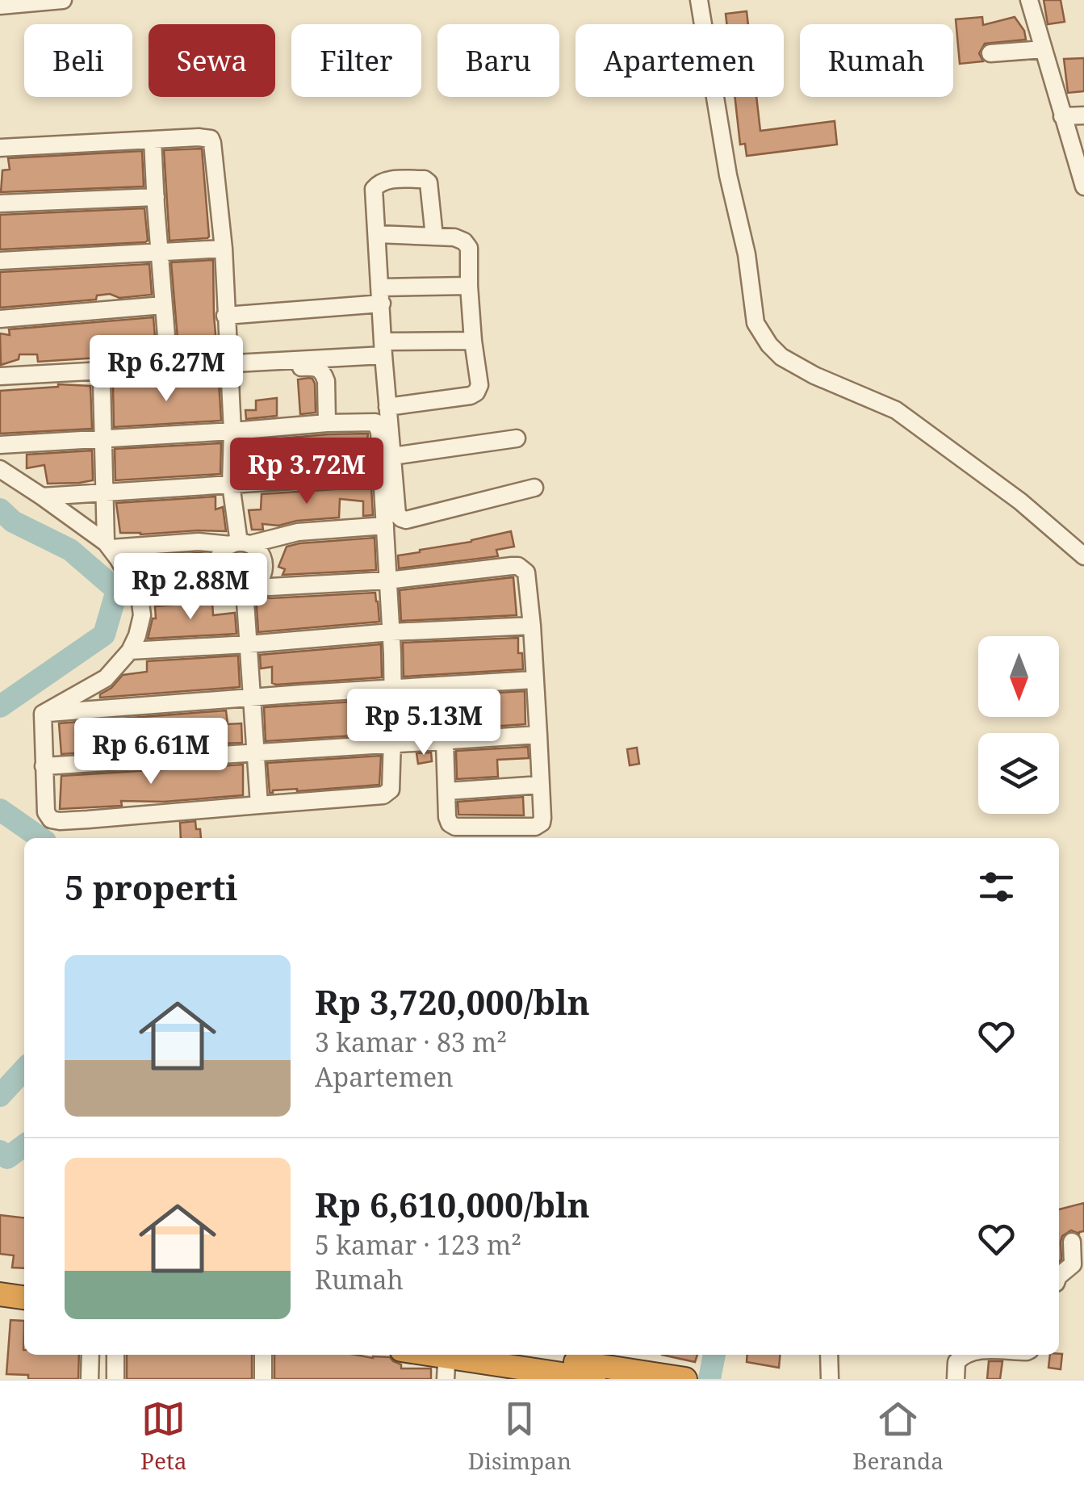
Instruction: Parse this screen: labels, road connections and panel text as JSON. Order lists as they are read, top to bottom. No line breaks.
{"north":"bottom","page":{"chip":["Beli","Sewa","Filter","Baru","Apartemen","Rumah"],"price":["Rp 6.27M","Rp 3.72M","Rp 2.88M","Rp 5.13M","Rp 6.61M"],"heading":"5 properti","list":[{"name":"Rp 3,720,000/bln","note":"3 kamar · 83 m² · Apartemen"},{"name":"Rp 6,610,000/bln","note":"5 kamar · 123 m² · Rumah"}],"tabs":["Peta","Disimpan","Beranda"]}}
